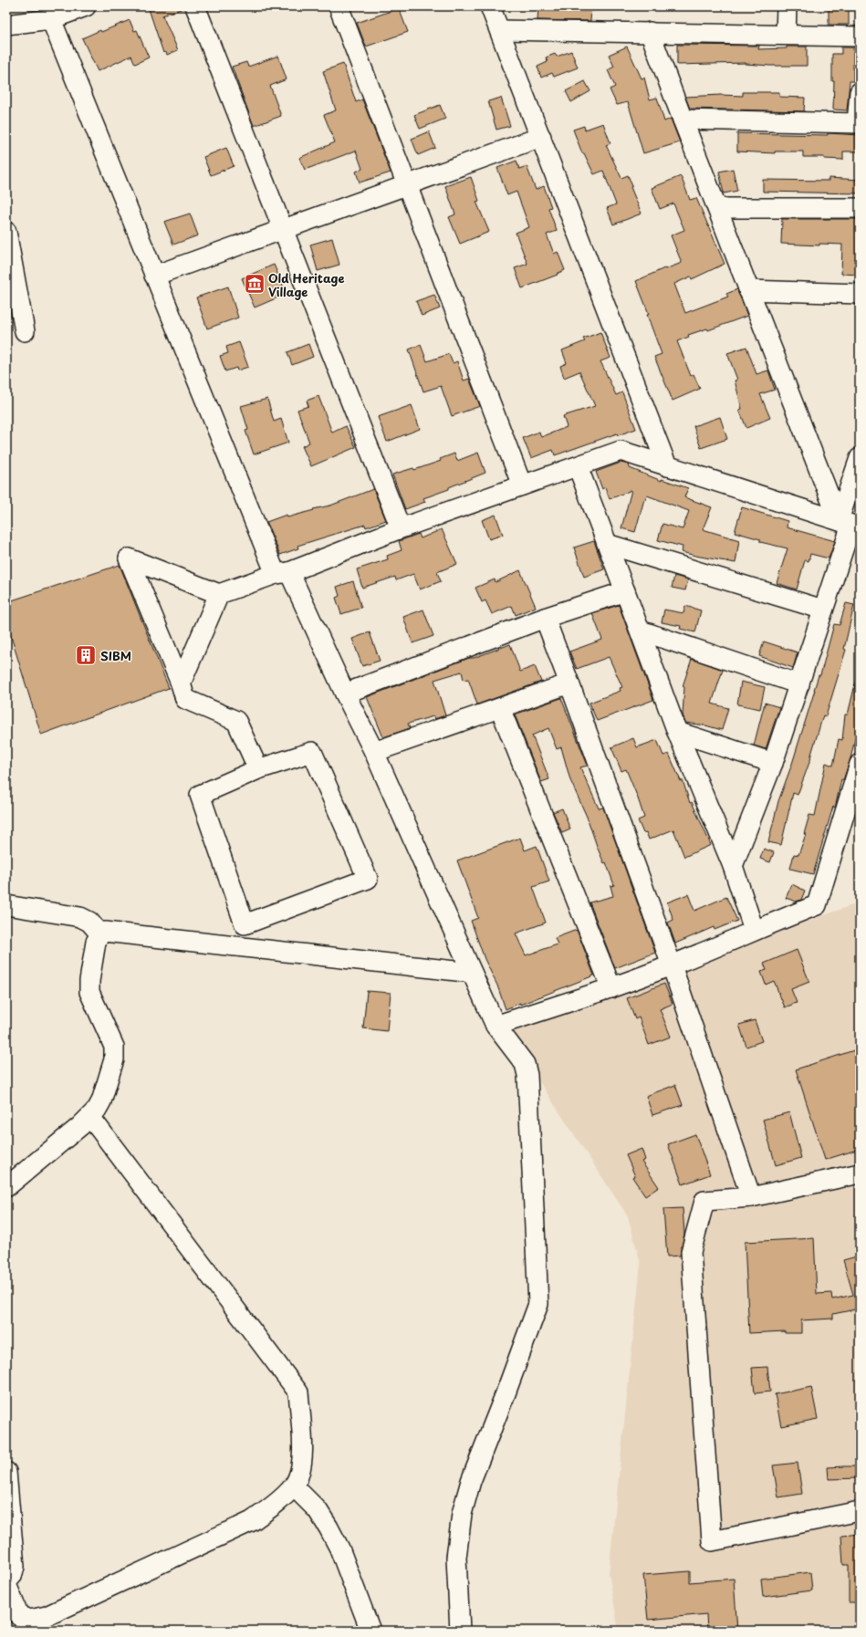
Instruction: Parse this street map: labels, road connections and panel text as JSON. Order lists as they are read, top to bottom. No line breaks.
{"places":{"museum":["Old Heritage Village"],"building":["SIBM"]}}
